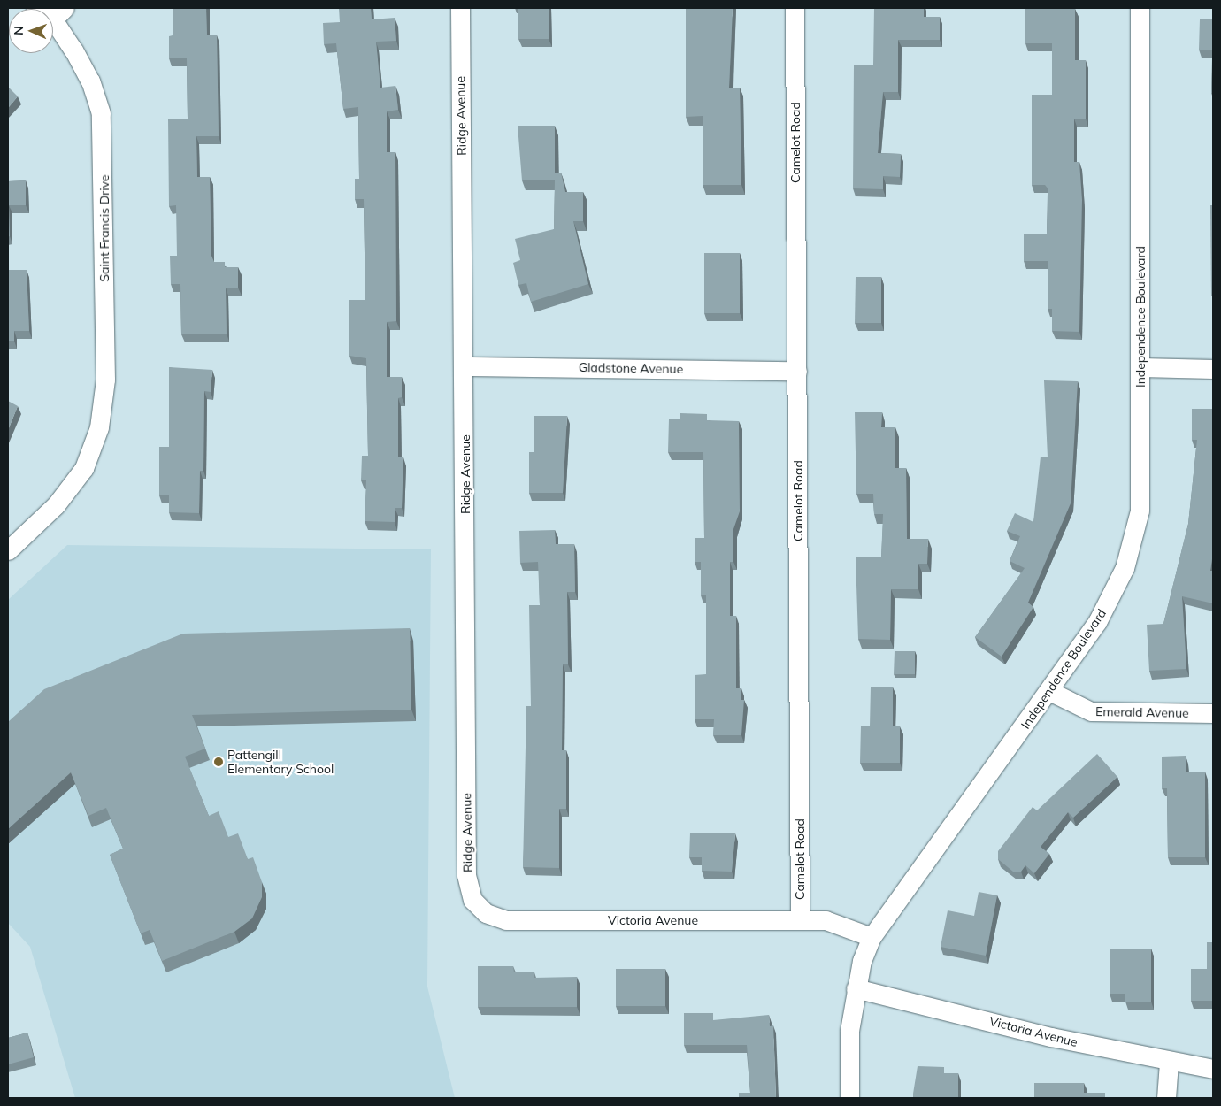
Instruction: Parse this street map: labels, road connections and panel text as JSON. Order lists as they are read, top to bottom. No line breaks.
{"streets":{"street":["Ridge Avenue","Camelot Road","Saint Francis Drive","Independence Boulevard","Gladstone Avenue","Emerald Avenue","Victoria Avenue"]},"crossings":[["Ridge Avenue","Gladstone Avenue"],["Ridge Avenue","Victoria Avenue"],["Camelot Road","Gladstone Avenue"],["Camelot Road","Victoria Avenue"],["Independence Boulevard","Emerald Avenue"],["Independence Boulevard","Victoria Avenue"]],"places":["Pattengill Elementary School"],"north":"left"}
